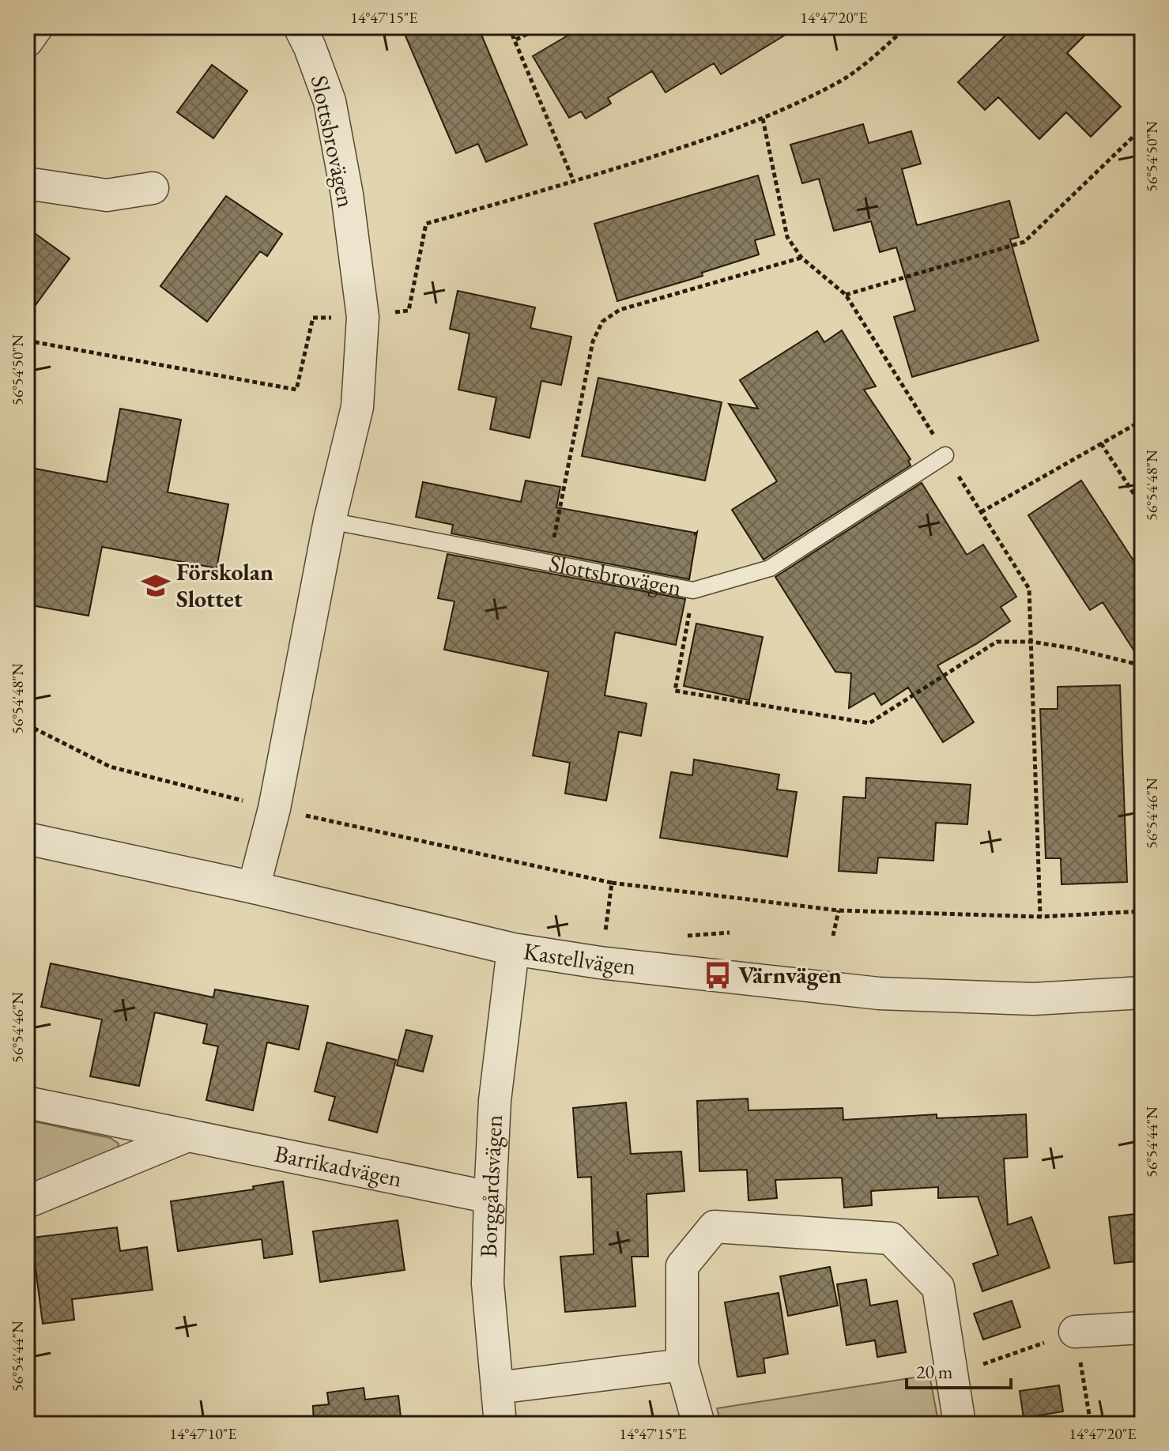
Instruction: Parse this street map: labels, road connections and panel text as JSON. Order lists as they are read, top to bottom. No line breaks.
{"streets":{"street":["Slottsbrovägen","Kastellvägen","Barrikadvägen","Borggårdsvägen"]},"crossings":[["Slottsbrovägen","Kastellvägen"],["Kastellvägen","Borggårdsvägen"],["Barrikadvägen","Borggårdsvägen"]],"places":{"school or university":["Förskolan Slottet"],"bus stop":["Värnvägen"]},"scale_bar":"20 m","coordinates":["14°47'15\"E","14°47'20\"E","56°54'50\"N","56°54'48\"N","56°54'46\"N","56°54'44\"N","14°47'10\"E"]}
